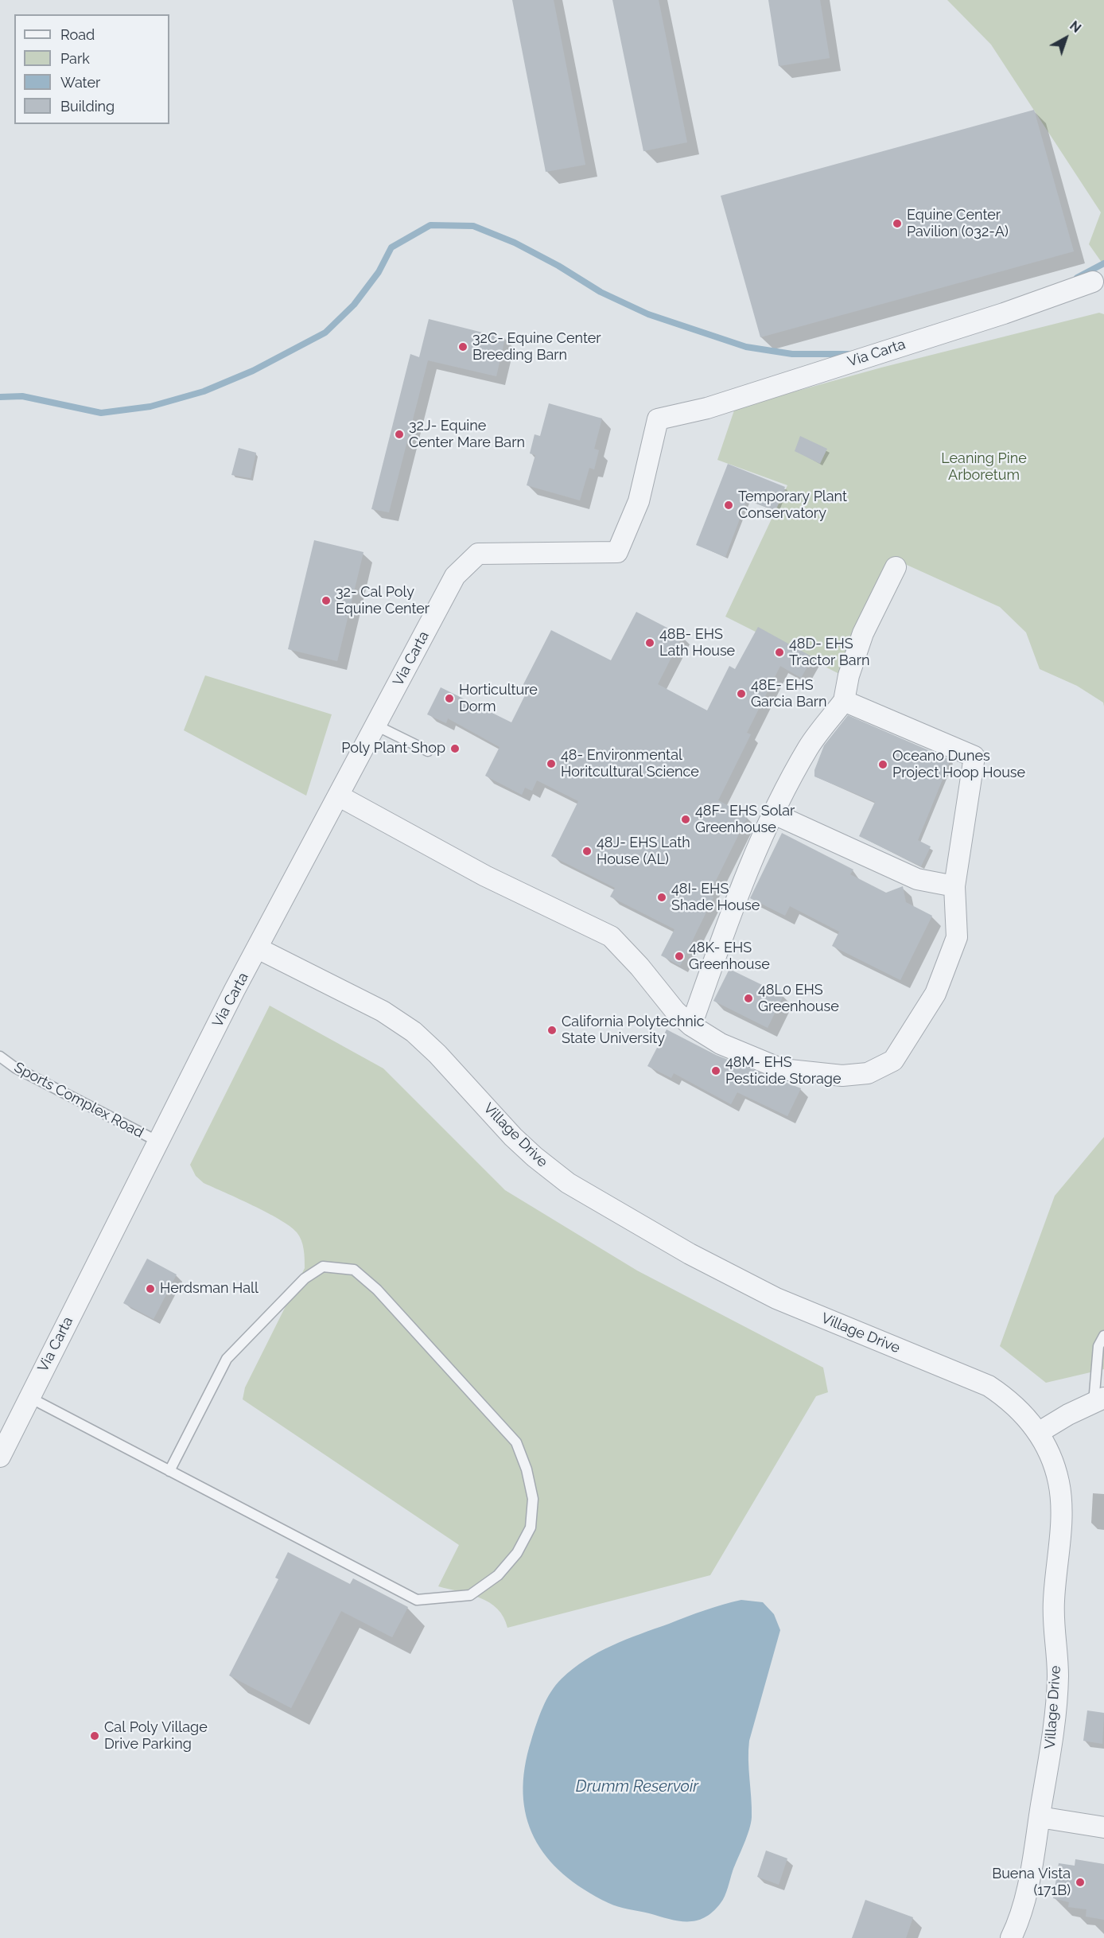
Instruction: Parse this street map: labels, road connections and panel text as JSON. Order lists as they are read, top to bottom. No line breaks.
{"streets":{"street":["Via Carta","Village Drive"],"lane":["Sports Complex Road"]},"crossings":[["Via Carta","Sports Complex Road"],["Via Carta","Village Drive"]],"water":["Drumm Reservoir"],"parks":["Leaning Pine Arboretum"],"places":["Equine Center Pavilion (032-A)","32C- Equine Center Breeding Barn","32J- Equine Center Mare Barn","Temporary Plant Conservatory","32- Cal Poly Equine Center","48B- EHS Lath House","48D- EHS Tractor Barn","48E- EHS Garcia Barn","Horticulture Dorm","Poly Plant Shop","48- Environmental Horitcultural Science","Oceano Dunes Project Hoop House","48F- EHS Solar Greenhouse","48J- EHS Lath House (AL)","48I- EHS Shade House","48K- EHS Greenhouse","48L0 EHS Greenhouse","California Polytechnic State University","48M- EHS Pesticide Storage","Herdsman Hall","Cal Poly Village Drive Parking","Buena Vista (171B)"],"legend":["Road","Park","Water","Building"],"north":"top right"}
